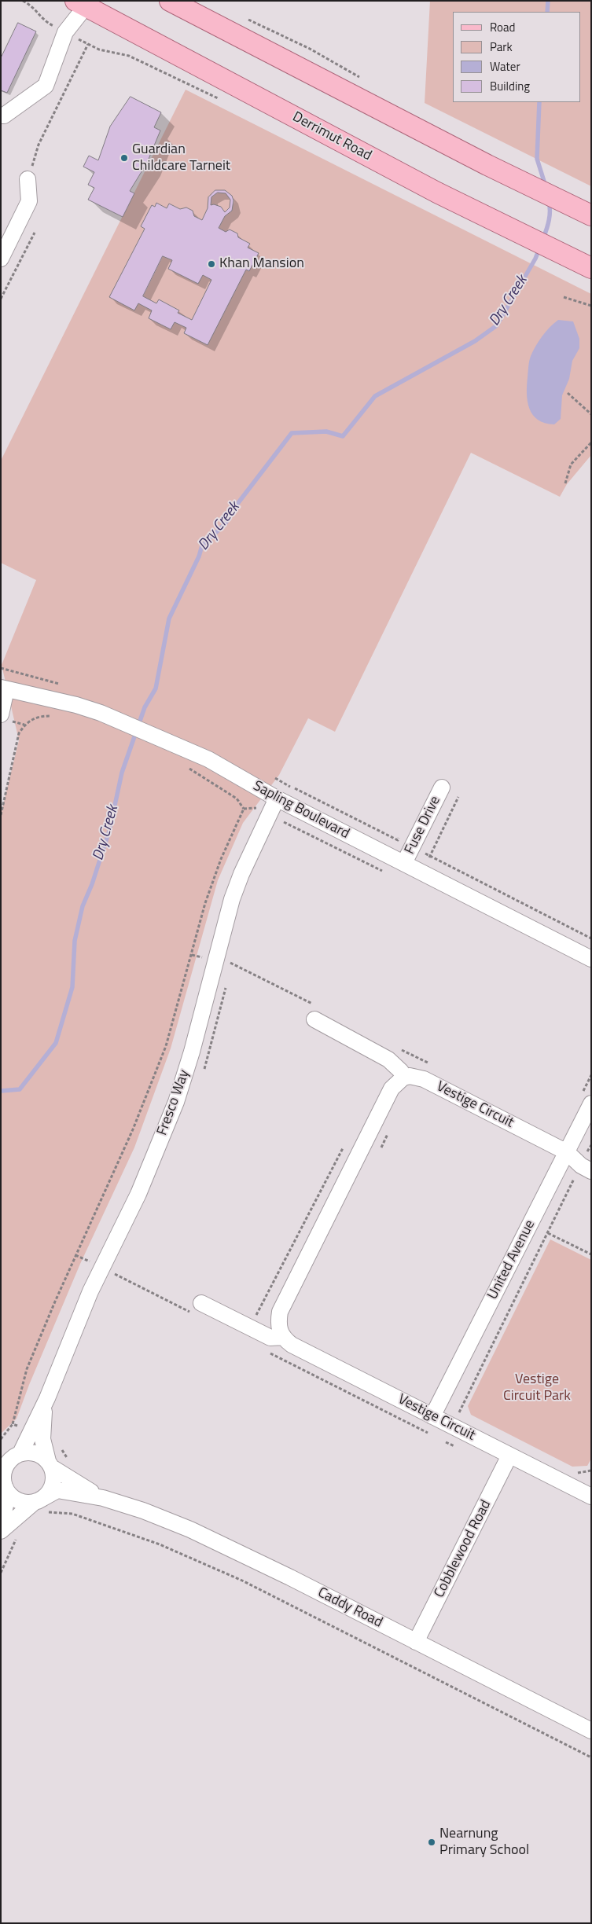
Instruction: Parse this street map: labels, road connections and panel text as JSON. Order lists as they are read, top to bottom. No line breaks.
{"streets":{"main road":["Derrimut Road"],"street":["Sapling Boulevard","Fuse Drive","Fresco Way","Vestige Circuit","United Avenue","Cobblewood Road","Caddy Road"]},"crossings":[["Sapling Boulevard","Fuse Drive"],["Sapling Boulevard","Fresco Way"],["Fresco Way","Caddy Road"],["Vestige Circuit","United Avenue"],["Vestige Circuit","Cobblewood Road"],["Cobblewood Road","Caddy Road"]],"water":["Dry Creek"],"parks":["Vestige Circuit Park"],"places":["Guardian Childcare Tarneit","Khan Mansion","Nearnung Primary School"],"legend":["Road","Park","Water","Building"]}
